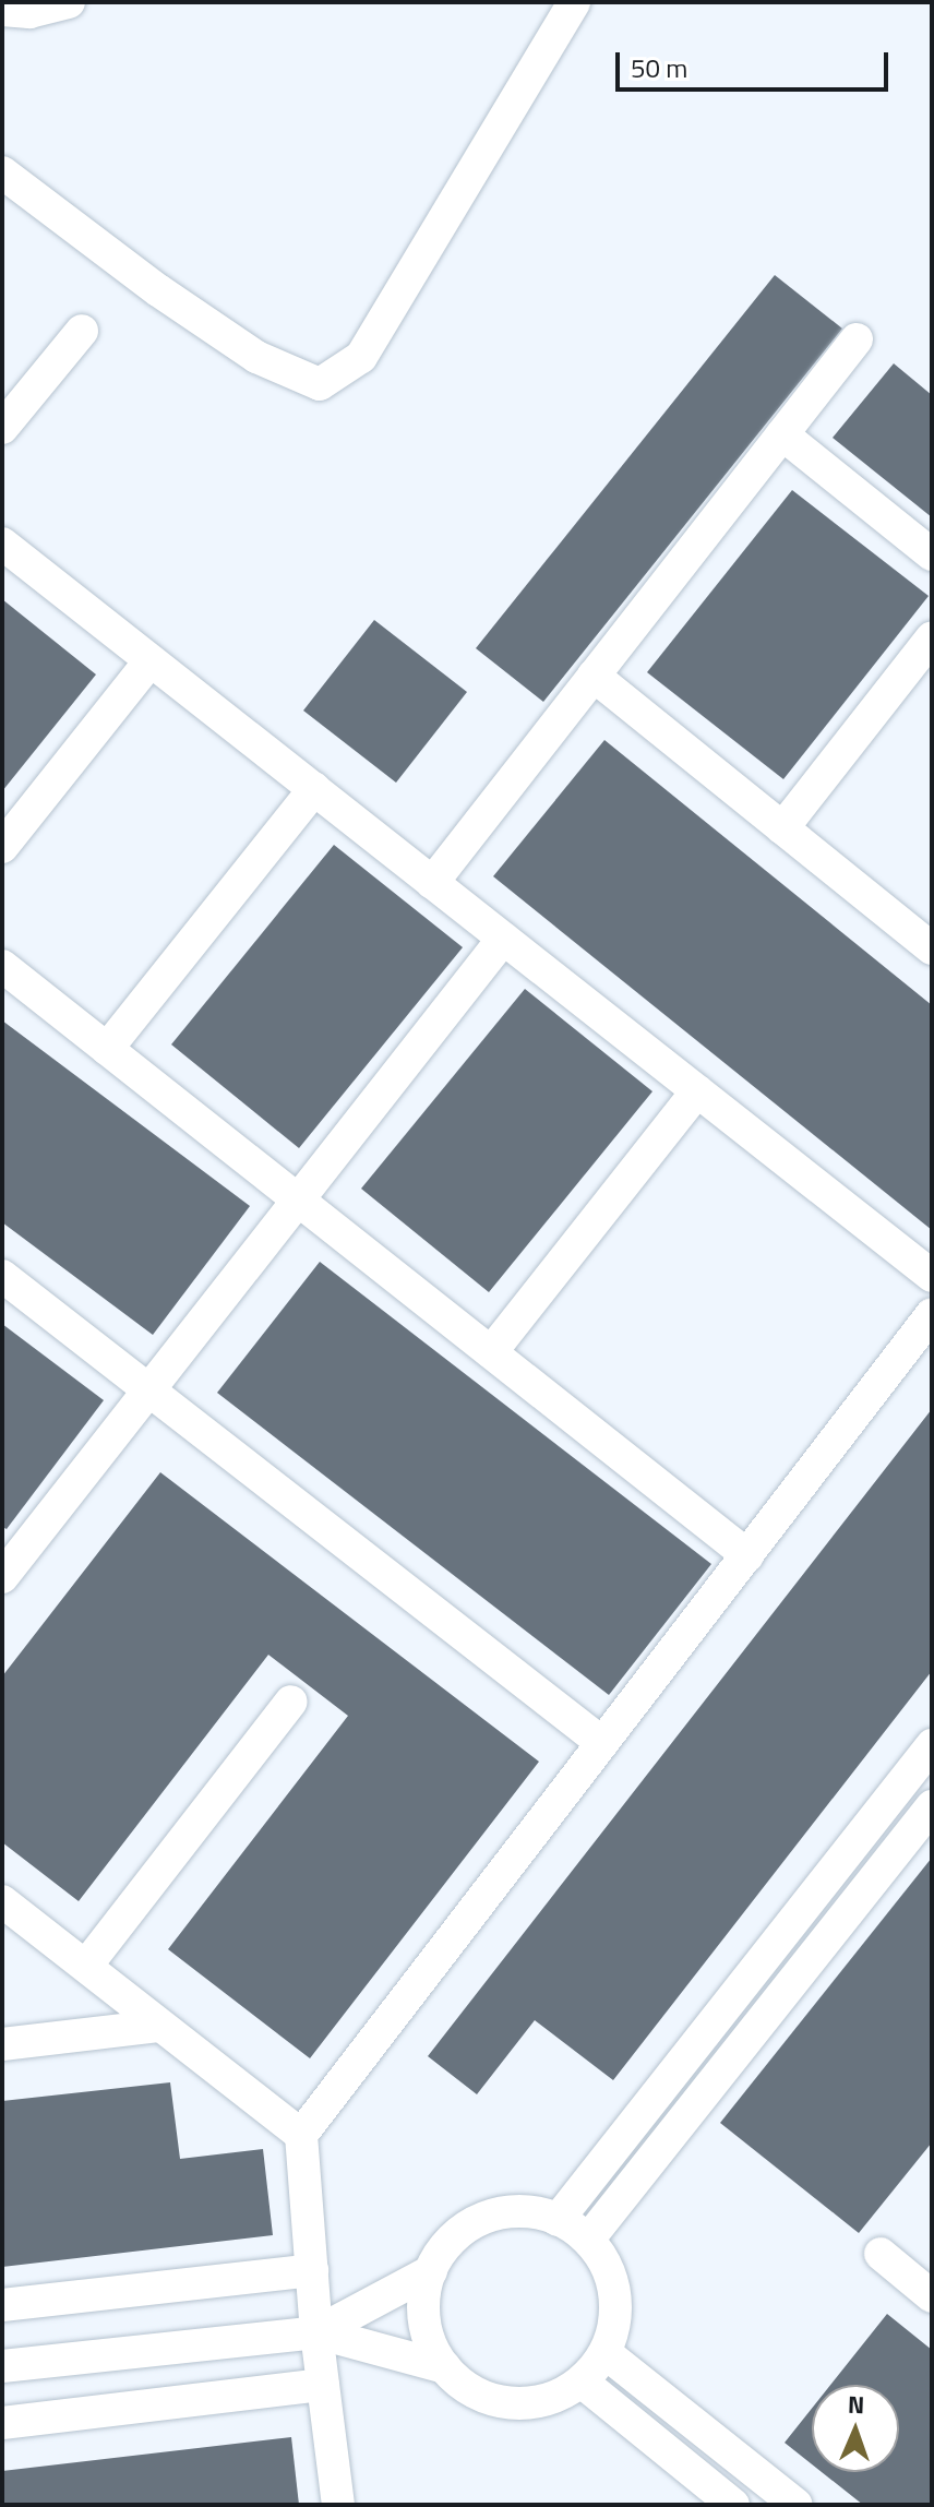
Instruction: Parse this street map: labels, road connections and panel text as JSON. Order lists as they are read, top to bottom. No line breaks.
{"scale_bar":"50 m","north":"top"}
